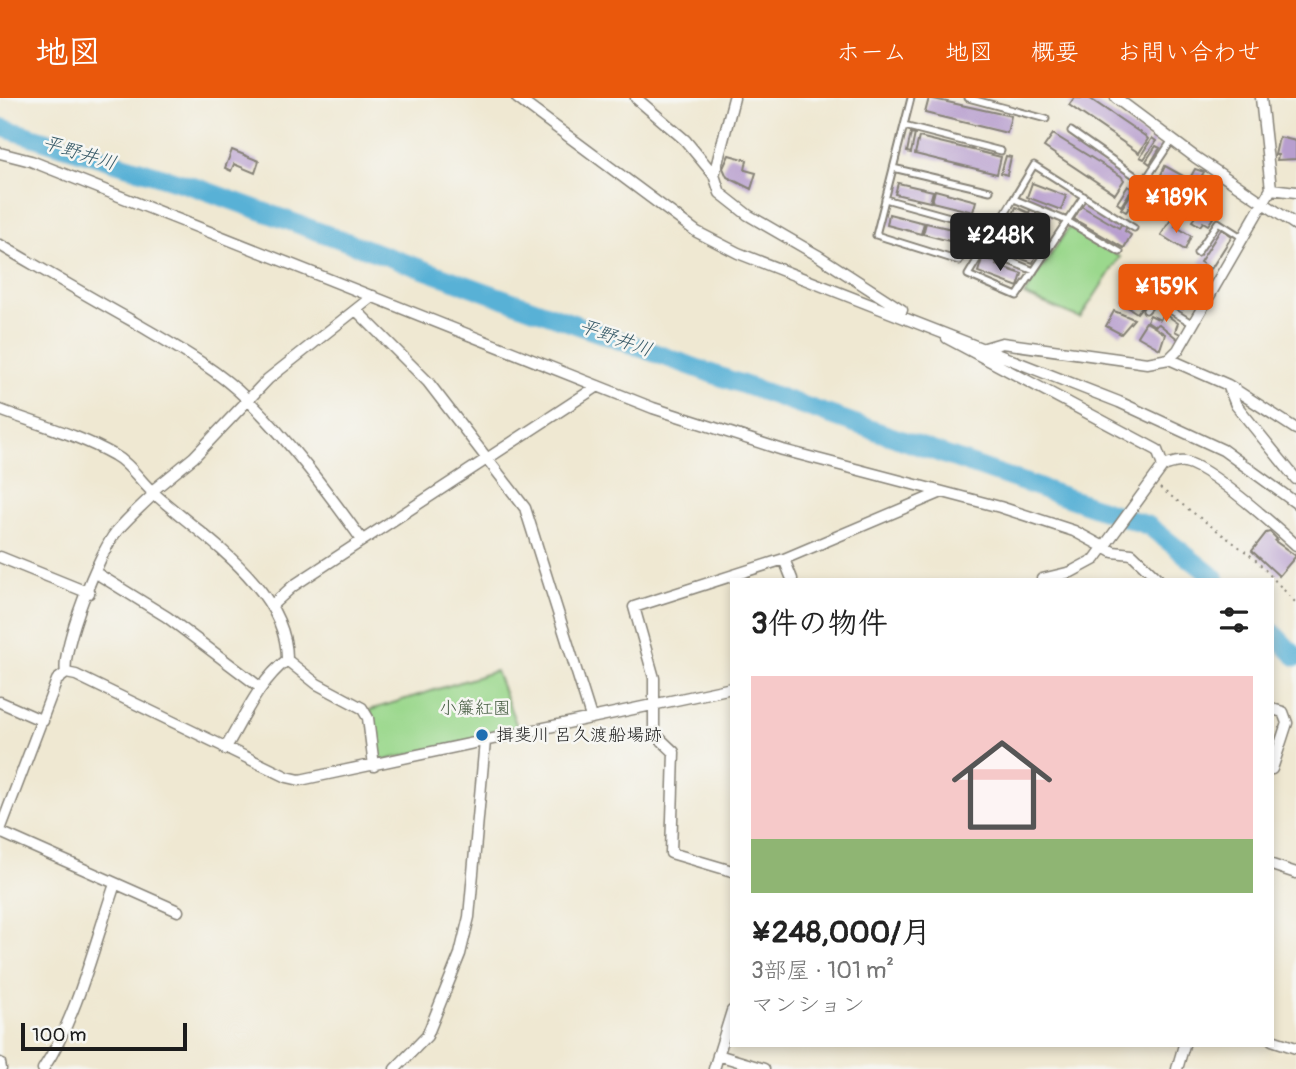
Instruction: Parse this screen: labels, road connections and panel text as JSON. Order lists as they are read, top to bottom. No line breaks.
{"water":["平野井川"],"parks":["小簾紅園"],"places":["揖斐川 呂久渡船場跡"],"scale_bar":"100 m","page":{"header":"地図","nav":["ホーム","地図","概要","お問い合わせ"],"price":["¥189K","¥248K","¥159K"],"heading":"3件の物件","list":[{"name":"¥248,000/月","note":"3部屋 · 101 m² · マンション"}],"scale":"100 m"}}
